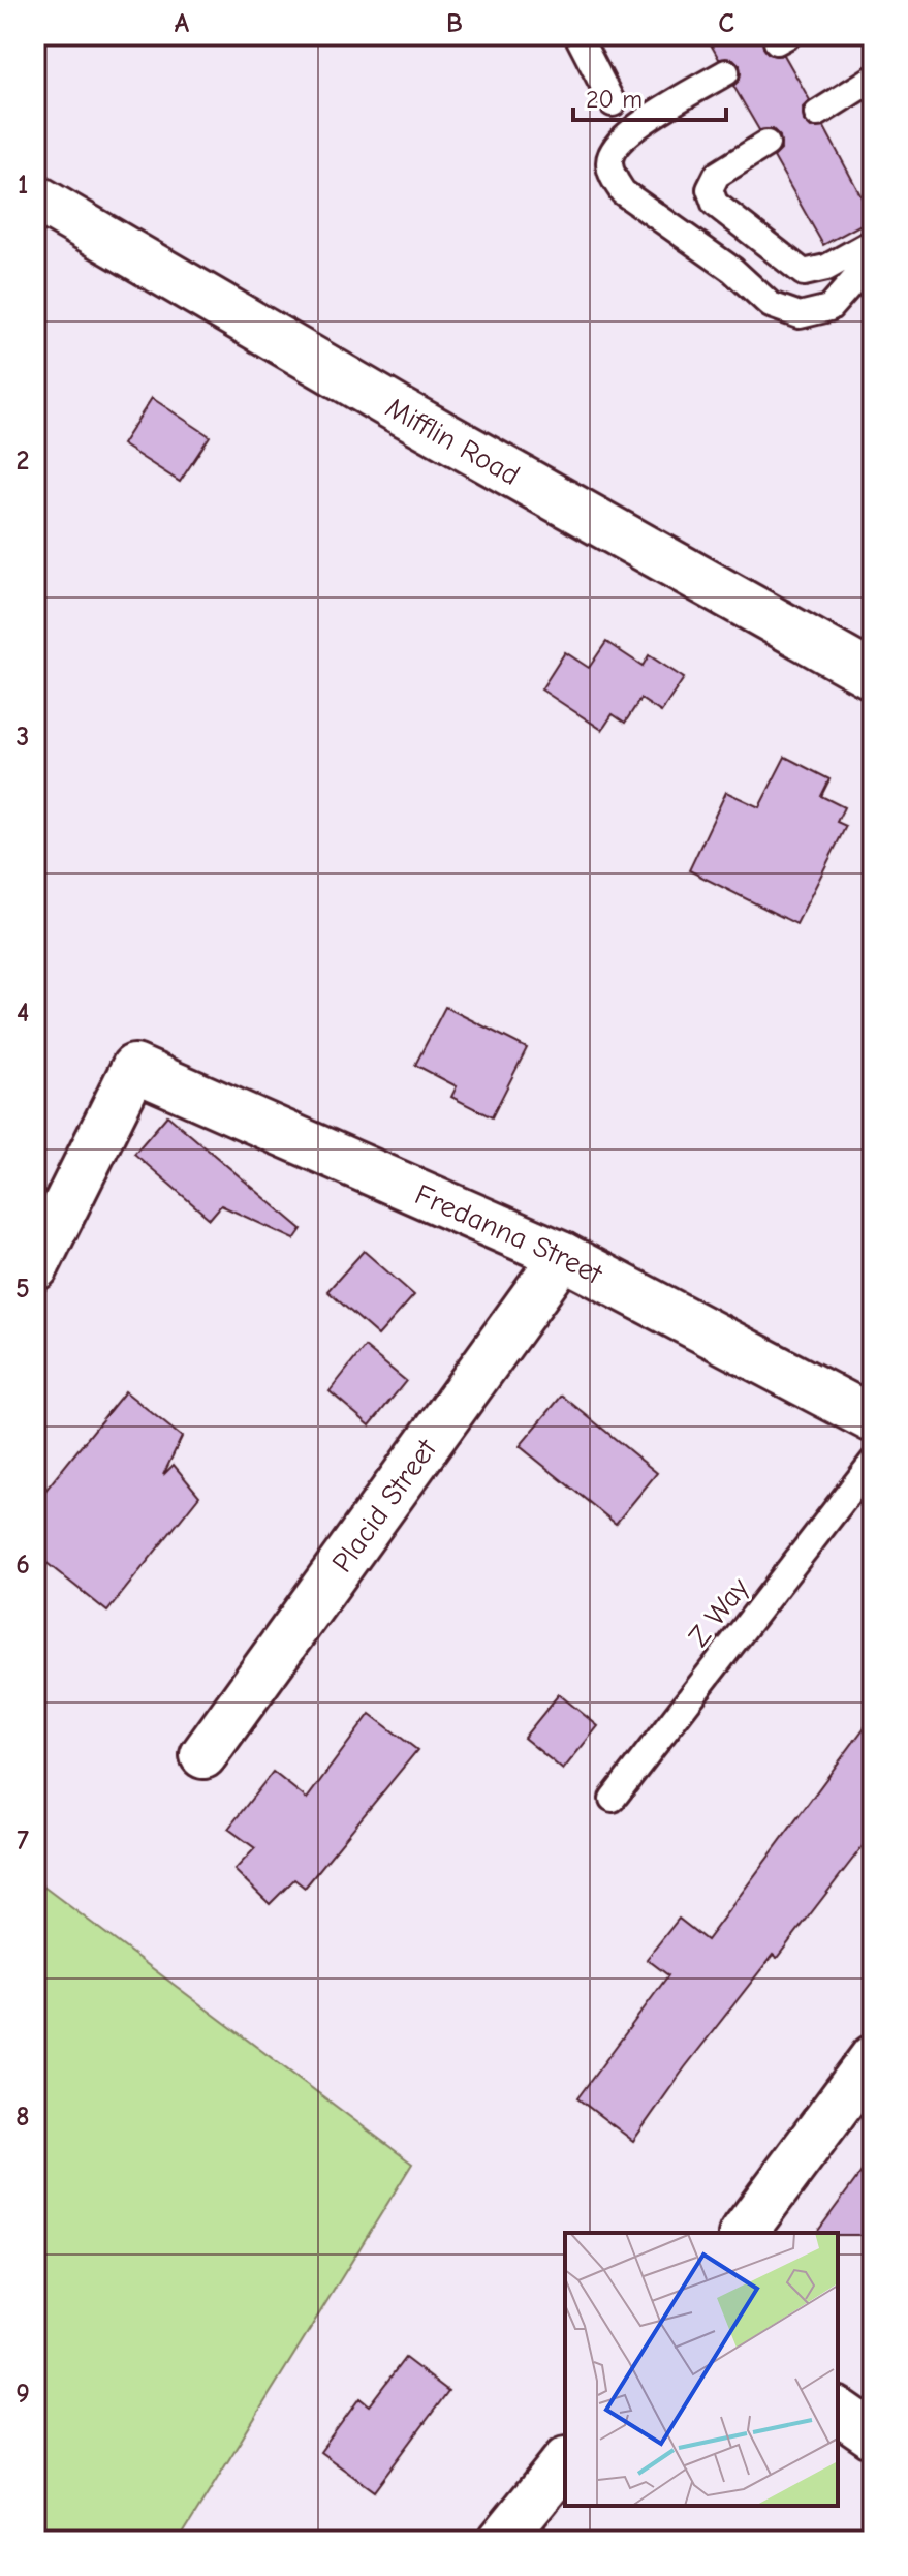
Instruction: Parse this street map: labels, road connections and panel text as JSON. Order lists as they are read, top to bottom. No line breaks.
{"streets":{"street":["Mifflin Road","Fredanna Street","Placid Street"],"lane":["Z Way"]},"crossings":[["Fredanna Street","Placid Street"]],"scale_bar":"20 m","grid":{"columns":["A","B","C"],"rows":["1","2","3","4","5","6","7","8","9"]}}
